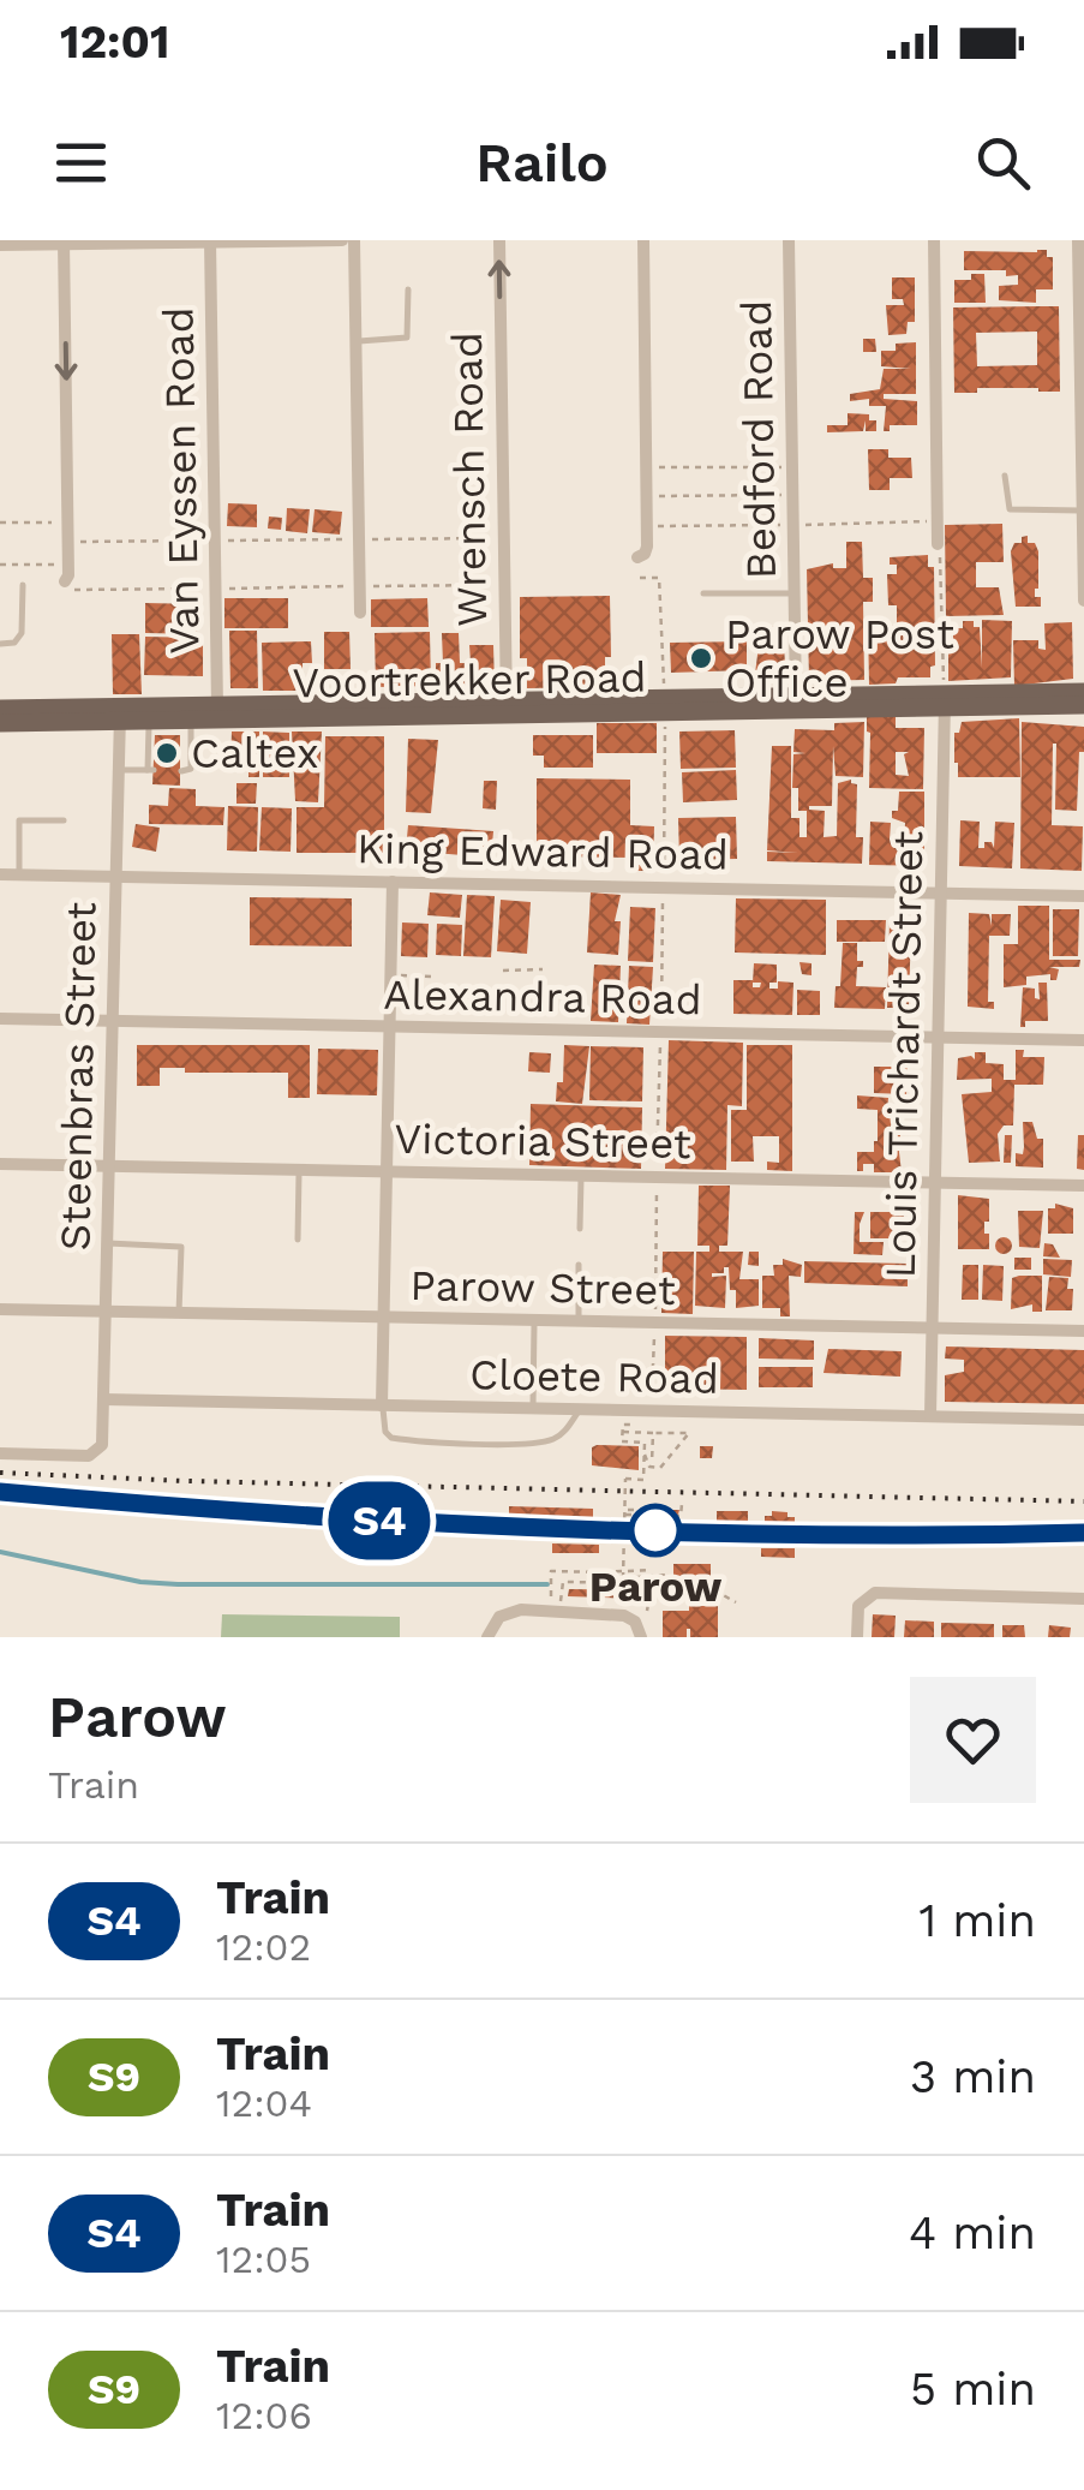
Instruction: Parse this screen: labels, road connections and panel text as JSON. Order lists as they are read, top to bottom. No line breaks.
{"streets":{"main road":["Voortrekker Road"],"street":["Bedford Road","Wrensch Road","Van Eyssen Road","King Edward Road","Alexandra Road","Louis Trichardt Street","Steenbras Street","Victoria Street","Parow Street","Cloete Road"]},"crossings":[["Bedford Road","Voortrekker Road"],["Wrensch Road","Voortrekker Road"],["Van Eyssen Road","Voortrekker Road"],["Voortrekker Road","Louis Trichardt Street"],["Voortrekker Road","Steenbras Street"],["King Edward Road","Louis Trichardt Street"],["King Edward Road","Steenbras Street"],["Alexandra Road","Louis Trichardt Street"],["Alexandra Road","Steenbras Street"],["Louis Trichardt Street","Victoria Street"],["Louis Trichardt Street","Parow Street"],["Louis Trichardt Street","Cloete Road"],["Steenbras Street","Victoria Street"],["Steenbras Street","Parow Street"],["Steenbras Street","Cloete Road"]],"one_way":["Wrensch Road"],"places":["Parow Post Office","Caltex","Parow"],"page":{"status":"12:01","header":"Railo","on_map":"S4","heading":["Parow","Train"],"list":[{"mark":"S4","name":"Train","note":"12:02","value":"1 min"},{"mark":"S9","name":"Train","note":"12:04","value":"3 min"},{"mark":"S4","name":"Train","note":"12:05","value":"4 min"},{"mark":"S9","name":"Train","note":"12:06","value":"5 min"}]}}
